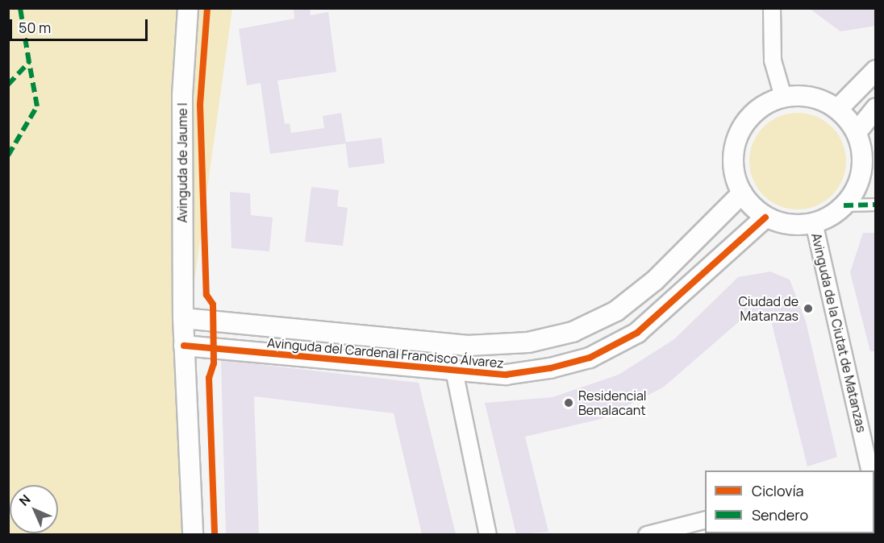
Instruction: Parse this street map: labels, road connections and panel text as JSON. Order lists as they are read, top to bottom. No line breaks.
{"streets":{"street":["Avinguda de Jaume I","Avinguda de la Ciutat de Matanzas","Avinguda del Cardenal Francisco Álvarez"]},"crossings":[["Avinguda de Jaume I","Avinguda del Cardenal Francisco Álvarez"],["Avinguda de la Ciutat de Matanzas","Avinguda del Cardenal Francisco Álvarez"]],"places":["Ciudad de Matanzas","Residencial Benalacant"],"legend":["Ciclovía","Sendero"],"scale_bar":"50 m","north":"top left"}
